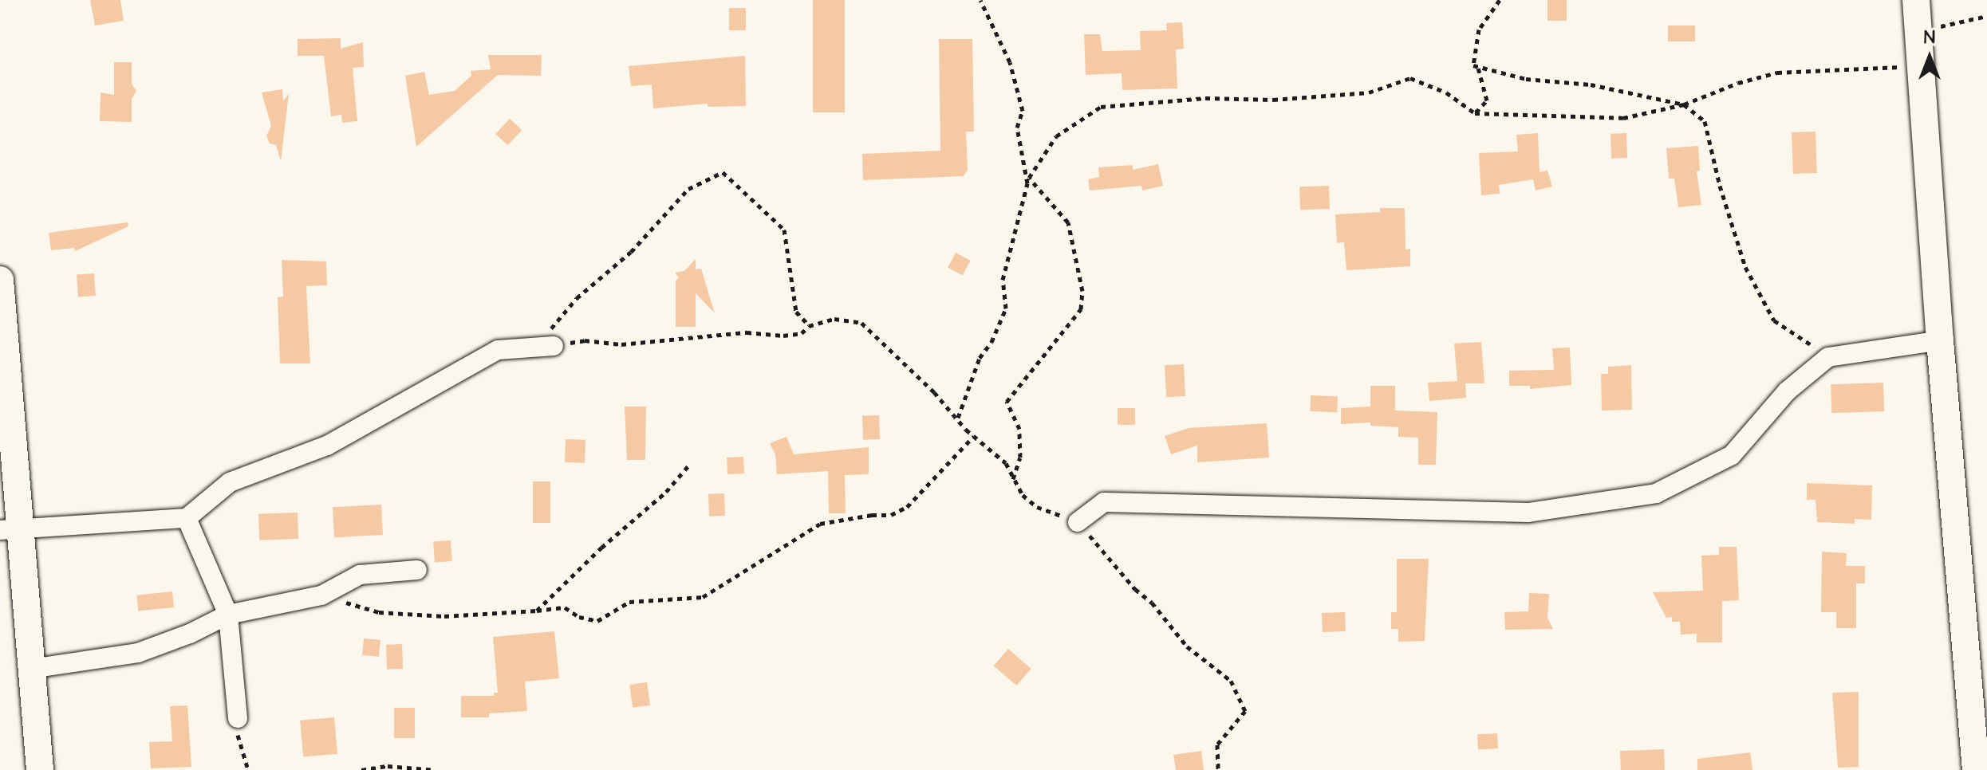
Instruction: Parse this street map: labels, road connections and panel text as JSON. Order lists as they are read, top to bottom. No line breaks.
{"north":"top"}
